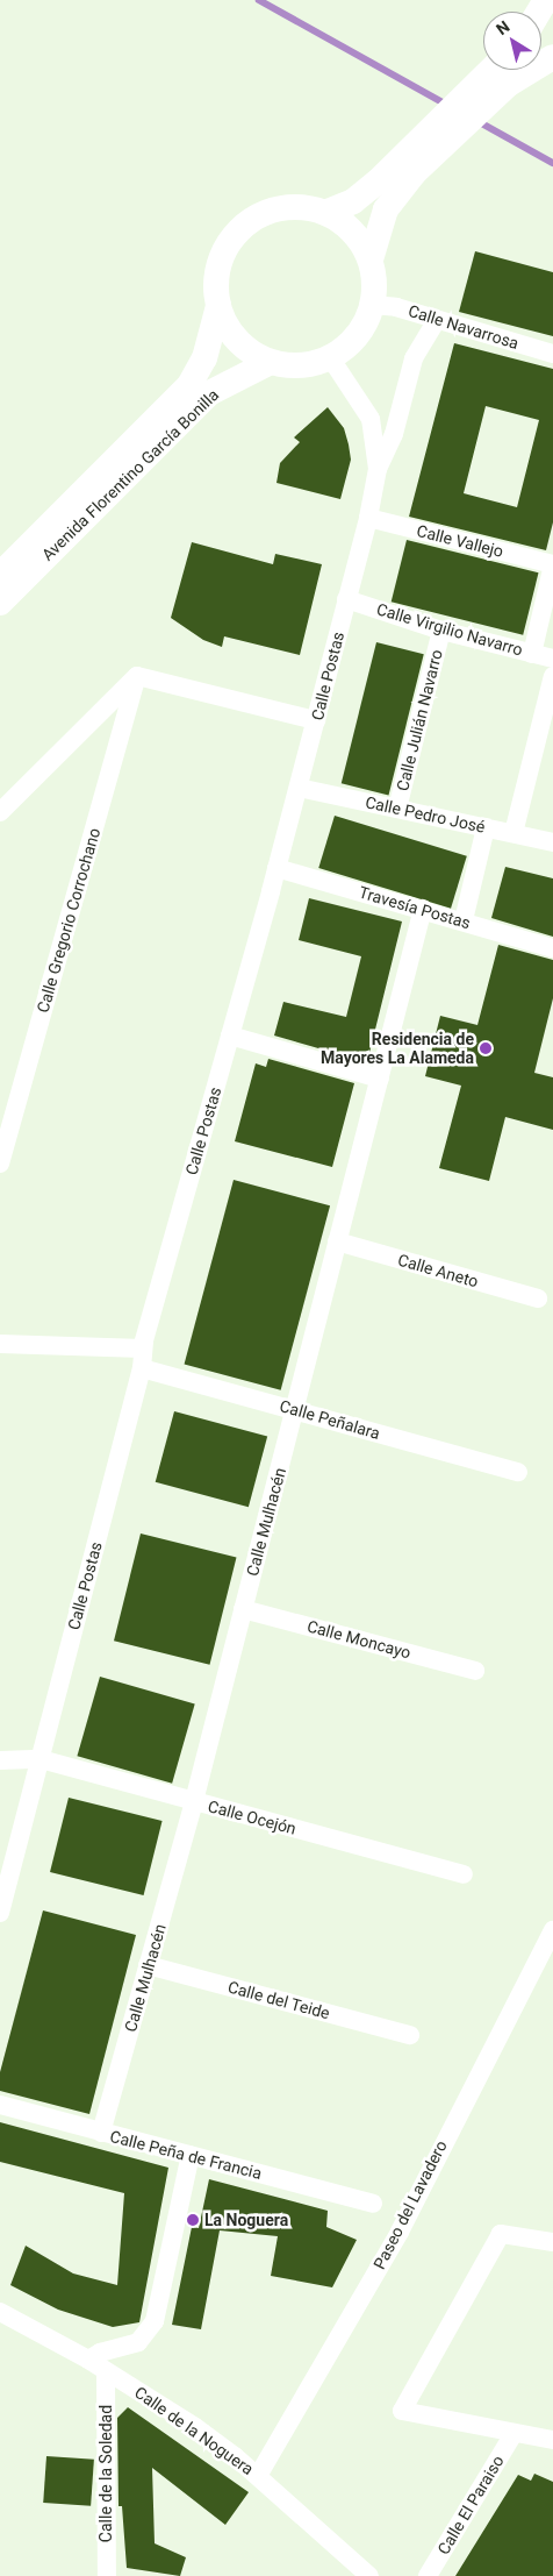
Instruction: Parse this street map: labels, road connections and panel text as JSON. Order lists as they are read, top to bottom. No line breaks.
{"streets":{"street":["Calle Navarrosa","Avenida Florentino García Bonilla","Calle Vallejo","Calle Virgilio Navarro","Calle Postas","Calle Julián Navarro","Calle Pedro José","Travesía Postas","Calle Gregorio Corrochano","Calle Aneto","Calle Peñalara","Calle Mulhacén","Calle Moncayo","Calle Ocejón","Calle del Teide","Calle Peña de Francia","Paseo del Lavadero","Calle de la Noguera","Calle de la Soledad","Calle El Paraiso"]},"crossings":[["Calle Navarrosa","Avenida Florentino García Bonilla"],["Calle Navarrosa","Calle Postas"],["Avenida Florentino García Bonilla","Calle Postas"],["Calle Vallejo","Calle Postas"],["Calle Virgilio Navarro","Calle Postas"],["Calle Virgilio Navarro","Calle Julián Navarro"],["Calle Postas","Calle Pedro José"],["Calle Postas","Travesía Postas"],["Calle Postas","Calle Peñalara"],["Calle Postas","Calle Ocejón"],["Calle Julián Navarro","Calle Pedro José"],["Travesía Postas","Calle Mulhacén"],["Calle Aneto","Calle Mulhacén"],["Calle Peñalara","Calle Mulhacén"],["Calle Mulhacén","Calle Moncayo"],["Calle Mulhacén","Calle Ocejón"],["Calle Mulhacén","Calle del Teide"],["Calle Mulhacén","Calle Peña de Francia"],["Paseo del Lavadero","Calle de la Noguera"],["Calle de la Noguera","Calle de la Soledad"]],"places":["Residencia de Mayores La Alameda","La Noguera"],"north":"top left"}
